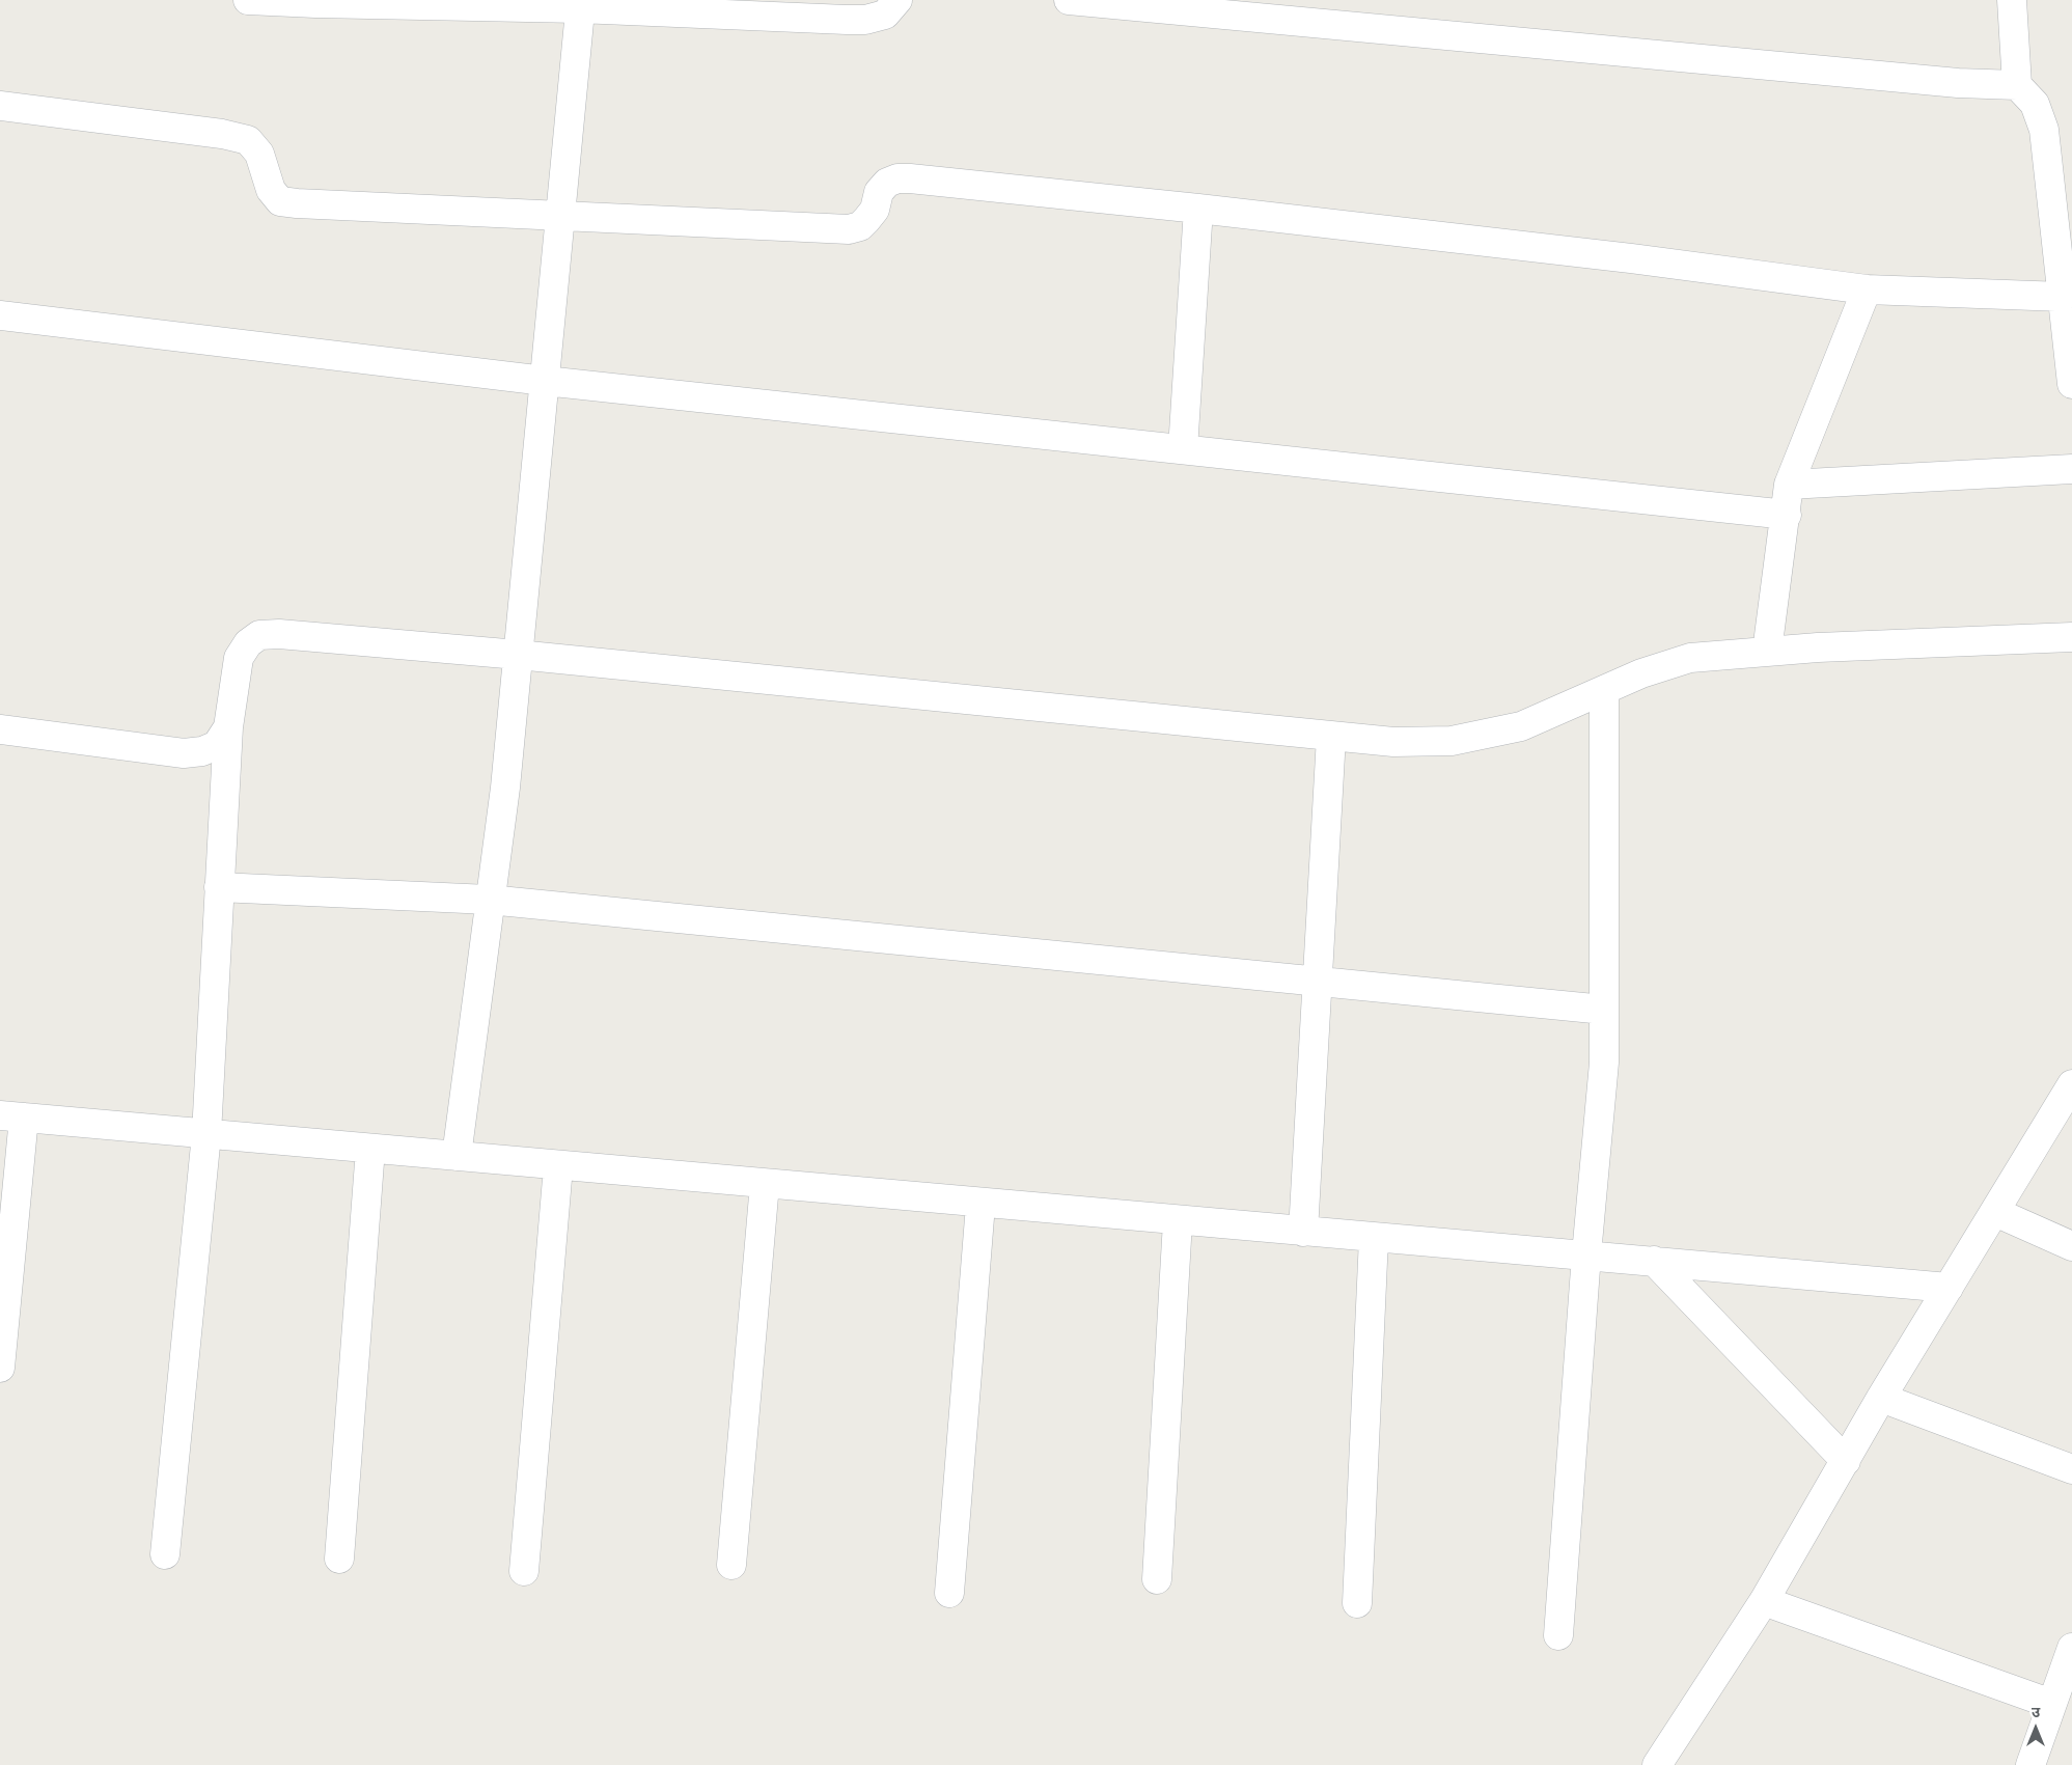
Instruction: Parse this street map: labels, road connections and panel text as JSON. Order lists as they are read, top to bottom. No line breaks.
{"north":"top"}
